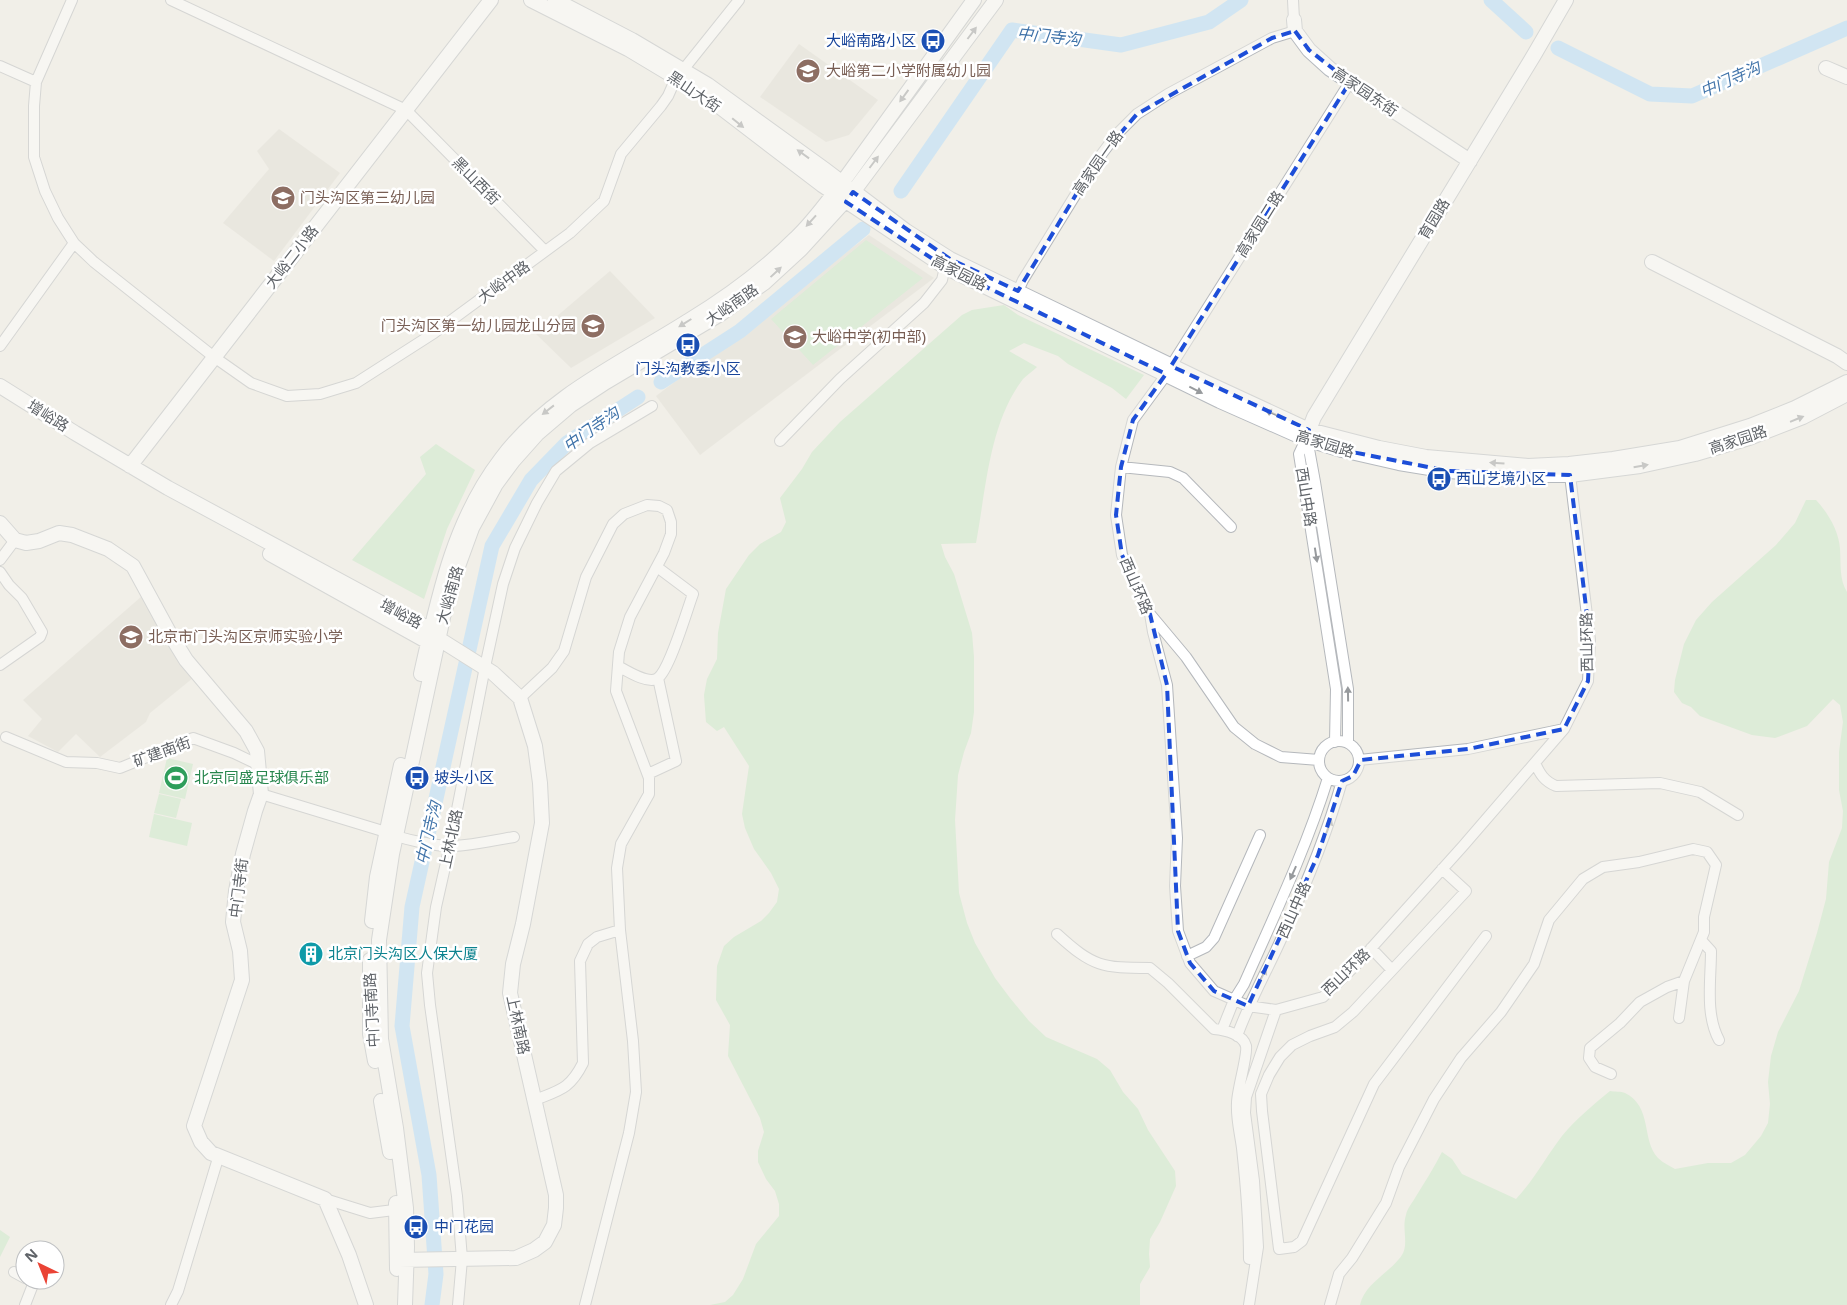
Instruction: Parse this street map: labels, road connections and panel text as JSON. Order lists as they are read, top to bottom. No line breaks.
{"streets":{"main road":["黑山大街","高家园东街","育园路","大峪二小路","高家园路","大峪南路","增峪路","中门寺街","中门寺南路","上林南路"],"street":["高家园一路","黑山西街","高家园二路","大峪中路","西山中路","西山环路","矿建南街","上林北路"]},"crossings":[["黑山大街","高家园路"],["黑山大街","大峪中路"],["黑山大街","大峪南路"],["高家园东街","高家园一路"],["高家园东街","育园路"],["高家园东街","高家园二路"],["高家园一路","高家园路"],["黑山西街","大峪二小路"],["黑山西街","大峪中路"],["育园路","高家园路"],["育园路","西山中路"],["高家园二路","高家园路"],["高家园二路","西山环路"],["大峪二小路","大峪中路"],["大峪二小路","增峪路"],["高家园路","大峪南路"],["高家园路","西山中路"],["高家园路","西山环路"],["大峪南路","增峪路"],["大峪南路","中门寺南路"],["增峪路","中门寺南路"],["西山中路","西山环路"],["矿建南街","中门寺街"],["上林北路","上林南路"],["中门寺南路","上林南路"]],"water":["中门寺沟"],"places":{"bus stop":["大峪南路小区","门头沟教委小区","西山艺境小区","坡头小区","中门花园"],"school or university":["大峪第二小学附属幼儿园","门头沟区第三幼儿园","门头沟区第一幼儿园龙山分园","大峪中学(初中部)","北京市门头沟区京师实验小学"],"sports":["北京同盛足球俱乐部"],"building":["北京门头沟区人保大厦"]},"north":"top left"}
